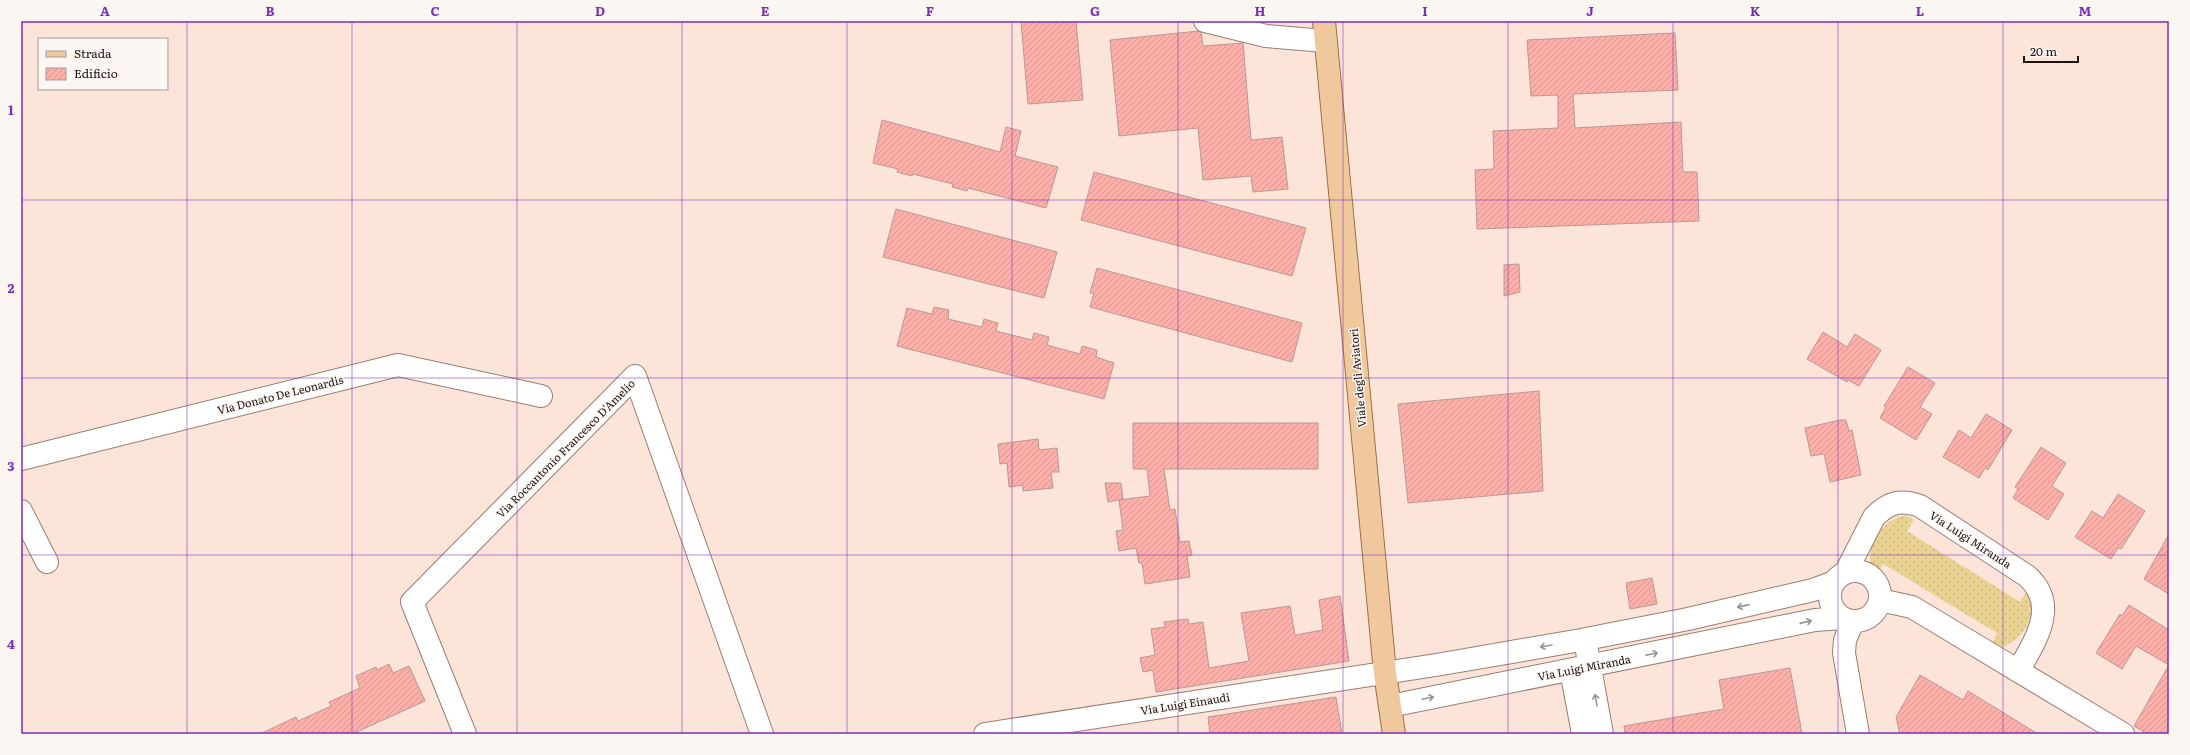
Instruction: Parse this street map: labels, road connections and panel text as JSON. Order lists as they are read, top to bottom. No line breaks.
{"streets":{"main road":["Viale degli Aviatori"],"street":["Via Donato De Leonardis","Via Roccantonio Francesco D'Amelio","Via Luigi Miranda","Via Luigi Einaudi"]},"crossings":[["Viale degli Aviatori","Via Luigi Miranda"],["Viale degli Aviatori","Via Luigi Einaudi"]],"legend":["Strada","Edificio"],"scale_bar":"20 m","grid":{"columns":["A","B","C","D","E","F","G","H","I","J","K","L","M"],"rows":["1","2","3","4"]}}
